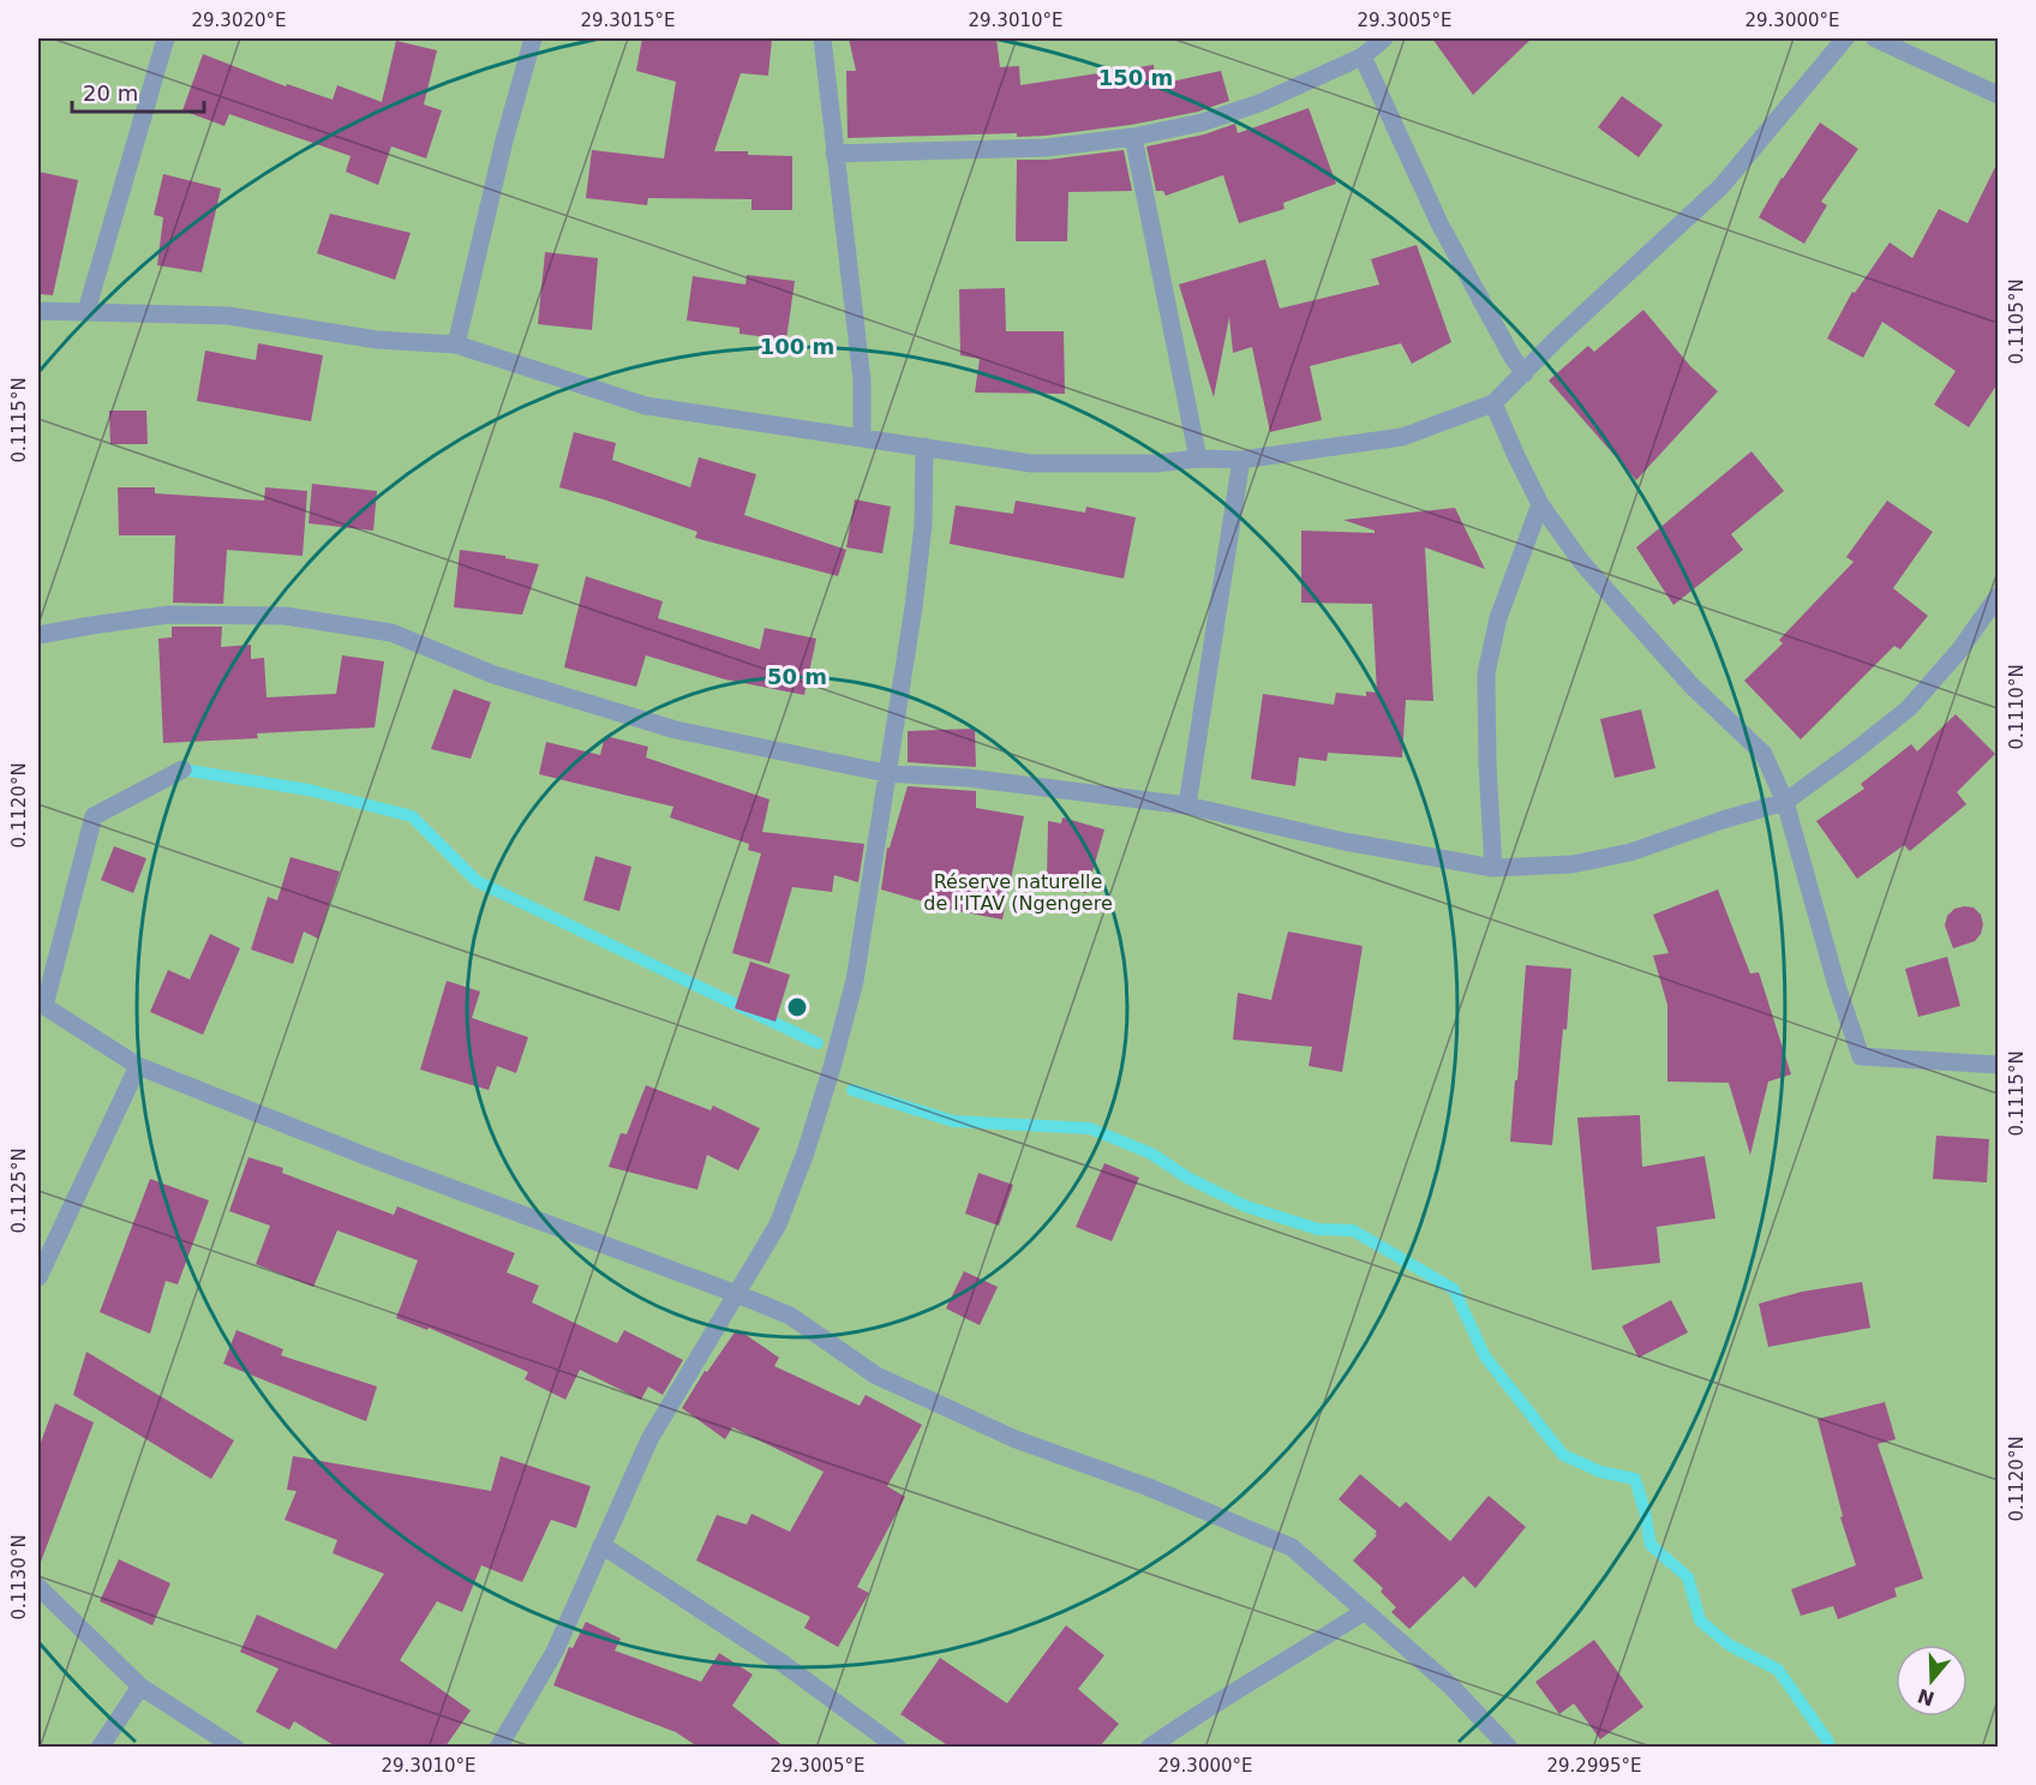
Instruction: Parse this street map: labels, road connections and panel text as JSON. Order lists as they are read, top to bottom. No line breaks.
{"parks":["Réserve naturelle de l'ITAV (Ngengere"],"scale_bar":"20 m","north":"bottom","coordinates":["29.3020°E","29.3015°E","29.3010°E","29.3005°E","29.3000°E","0.1105°N","0.1115°N","0.1110°N","0.1120°N","0.1125°N","0.1130°N","29.2995°E"],"rings":["150 m","100 m","50 m"]}
